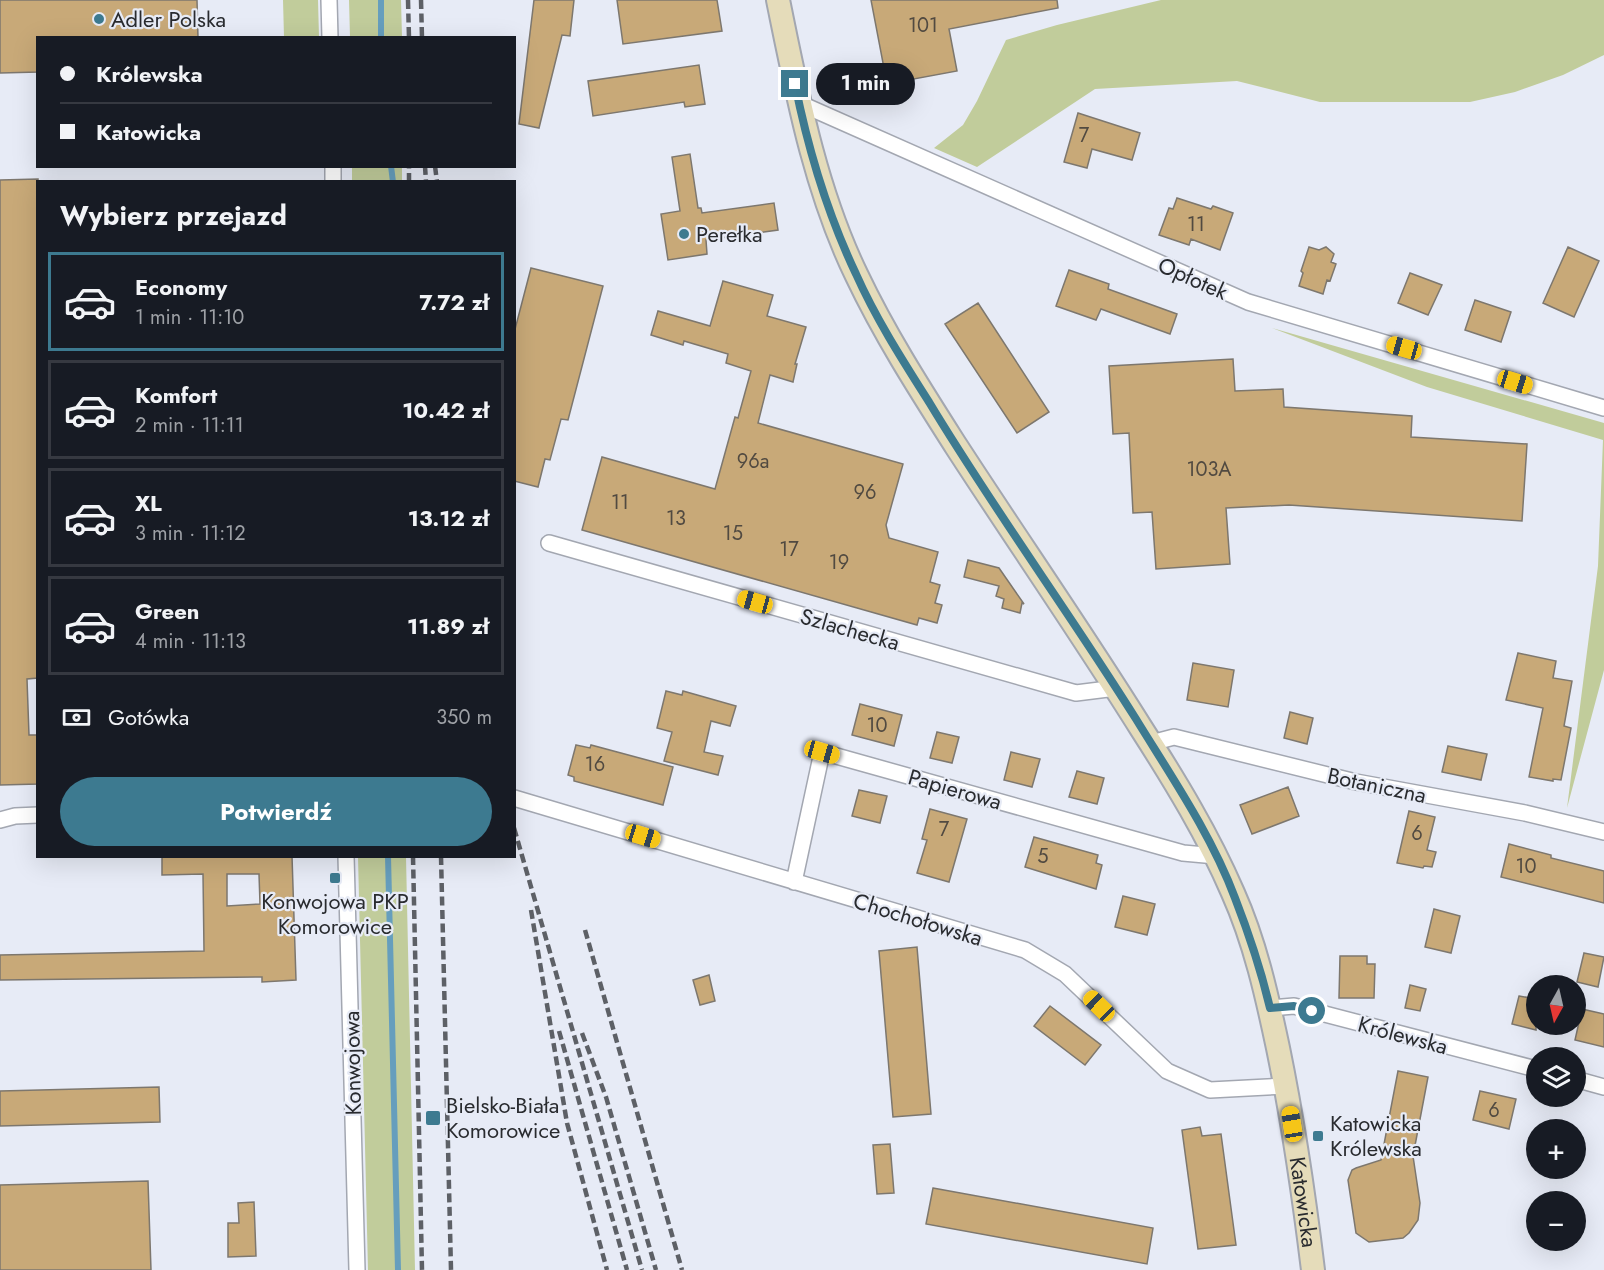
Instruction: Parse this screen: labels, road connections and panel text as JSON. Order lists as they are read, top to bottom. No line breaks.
{"streets":{"street":["Opłotek","Szlachecka","Botaniczna","Papierowa","Chochołowska","Królewska","Konwojowa","Katowicka"]},"crossings":[["Opłotek","Katowicka"],["Szlachecka","Katowicka"],["Botaniczna","Katowicka"],["Papierowa","Chochołowska"],["Papierowa","Katowicka"],["Chochołowska","Katowicka"],["Królewska","Katowicka"]],"places":{"other":["Adler Polska","Perełka"],"transit":["Konwojowa PKP Komorowice","Bielsko-Biała Komorowice","Katowicka Królewska"]},"house_numbers":["101","7","11","96a","103A","96","11","13","15","17","19","10","16","7","6","5","10","6"],"north":"bottom","page":{"banner":["Królewska","Katowicka"],"bubble":"1 min","heading":"Wybierz przejazd","list":[{"name":"Economy","note":"1 min · 11:10","value":"7.72 zł"},{"name":"Komfort","note":"2 min · 11:11","value":"10.42 zł"},{"name":"XL","note":"3 min · 11:12","value":"13.12 zł"},{"name":"Green","note":"4 min · 11:13","value":"11.89 zł"}],"pay":["Gotówka","350 m"],"buttons":"Potwierdź","map_buttons":["+","−"]}}
